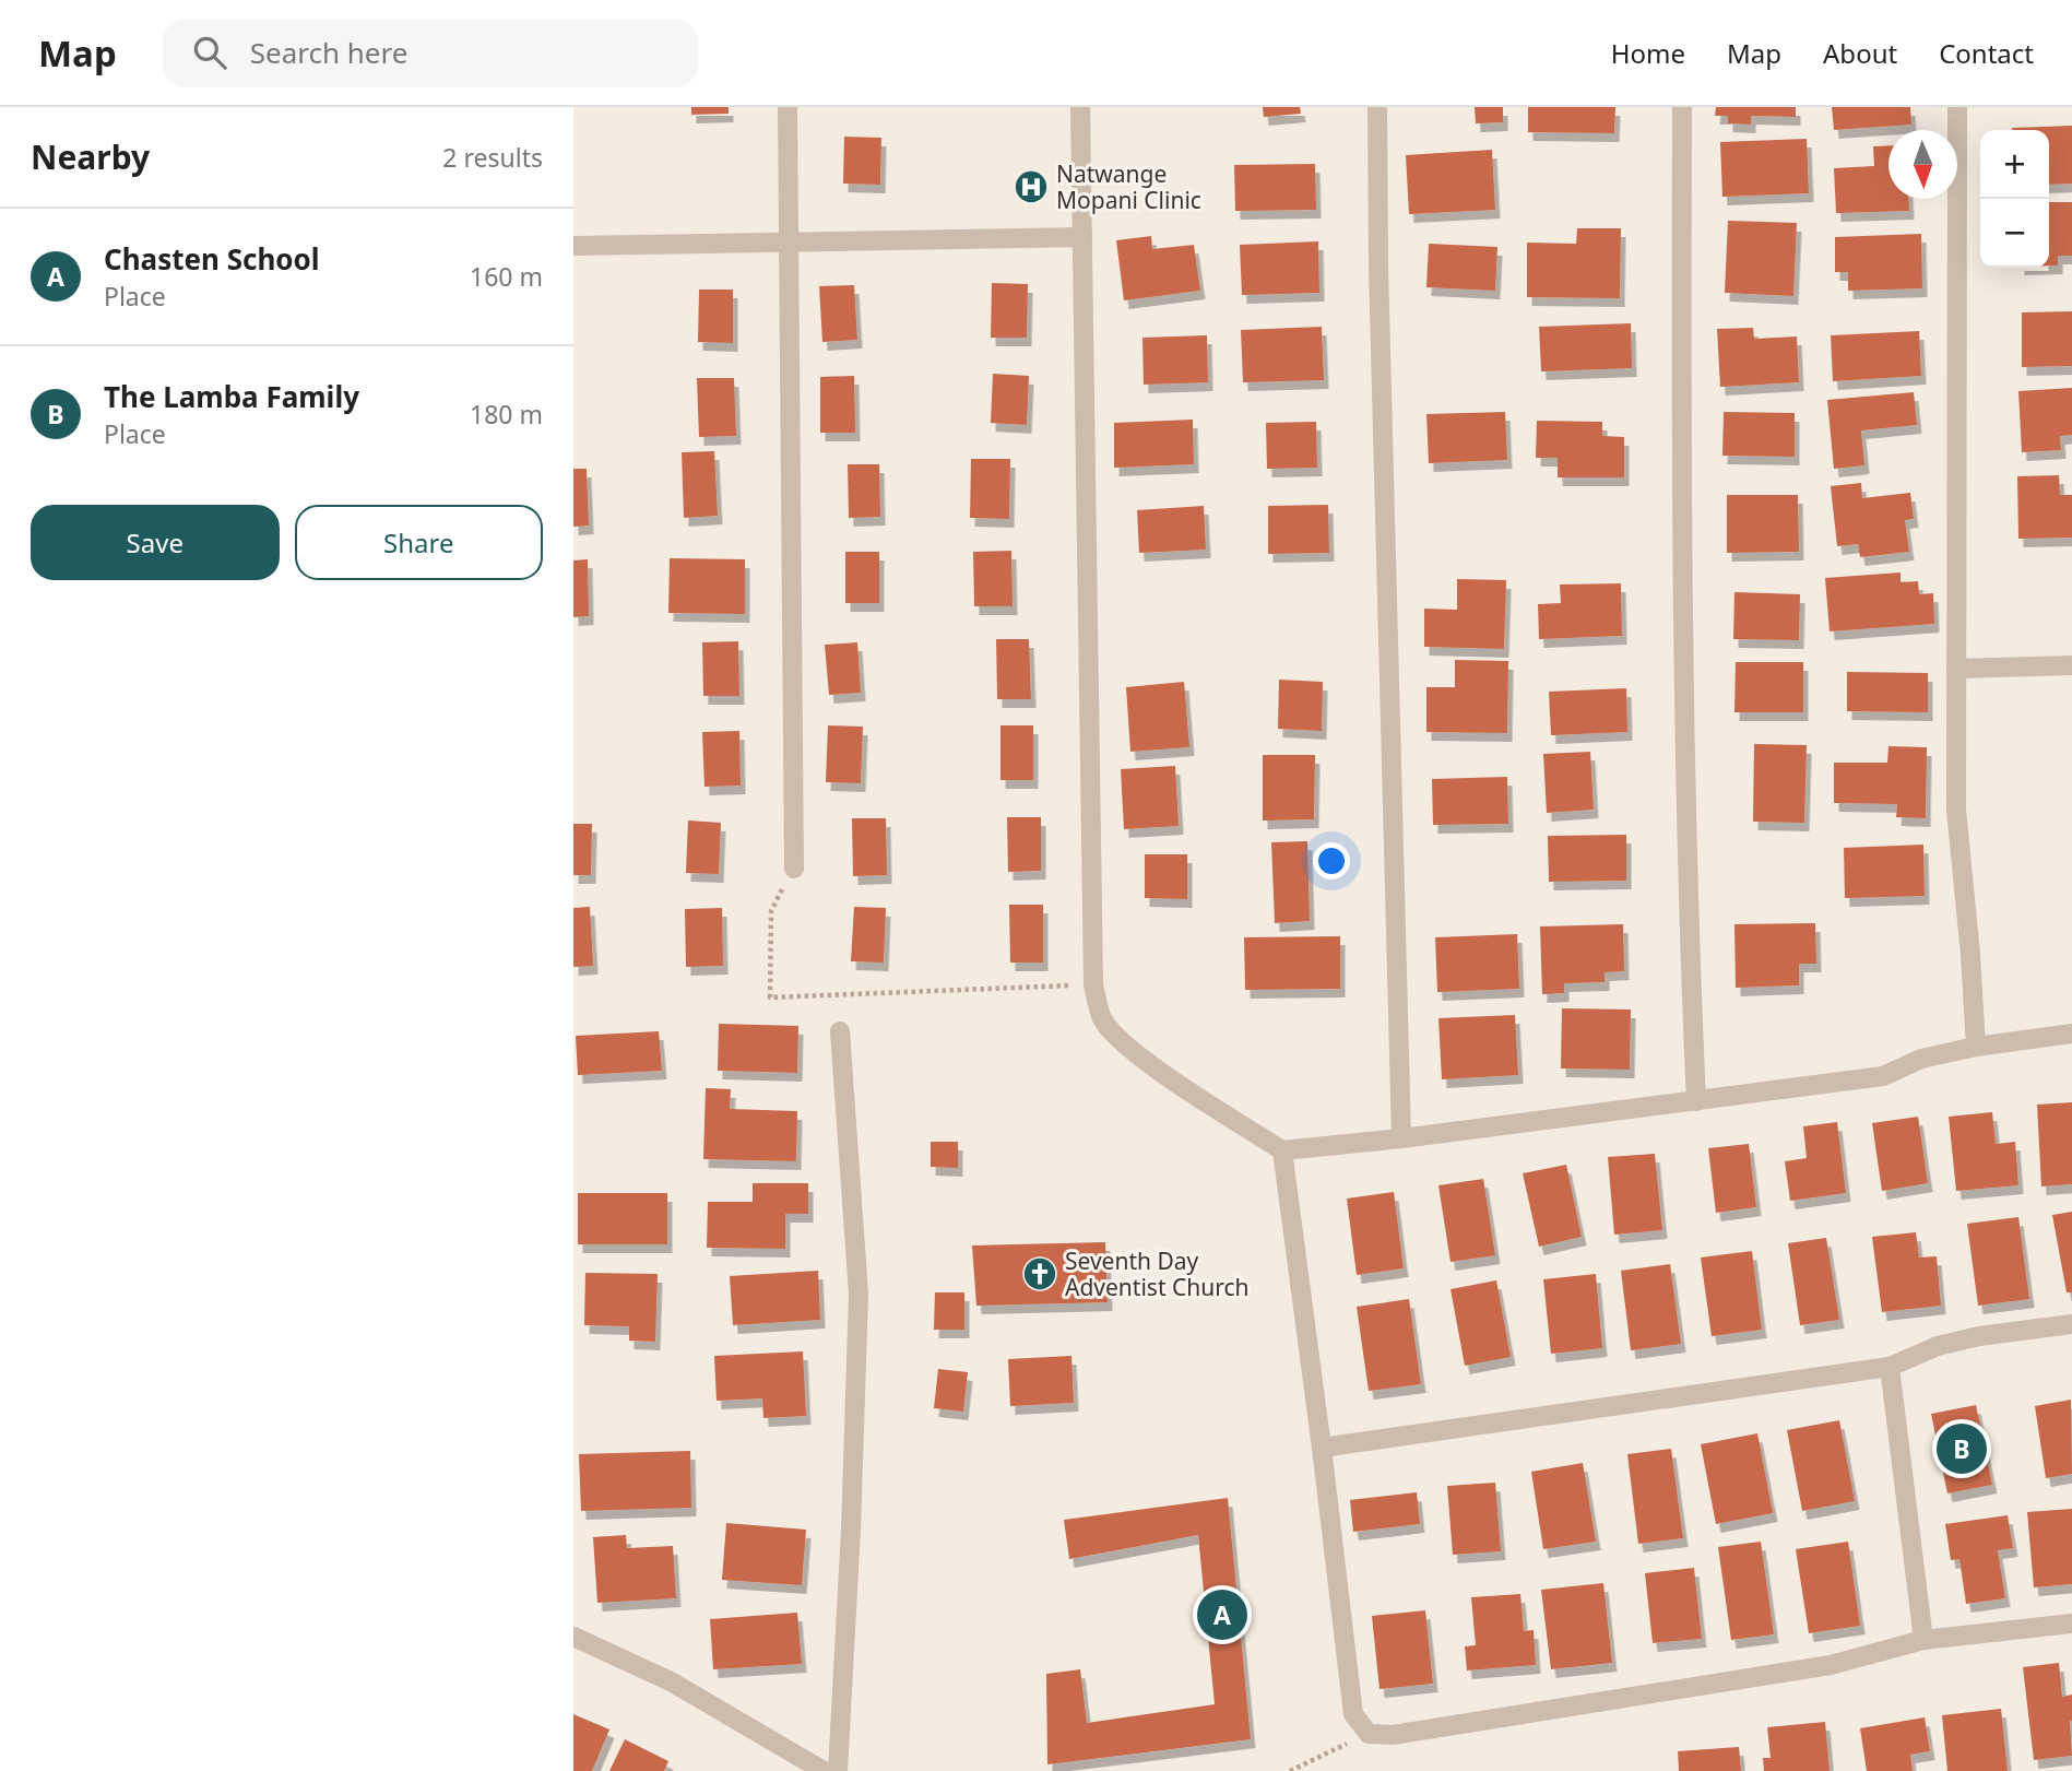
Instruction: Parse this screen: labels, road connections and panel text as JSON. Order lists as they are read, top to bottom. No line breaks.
{"places":{"hospital":["Natwange Mopani Clinic"],"church":["Seventh Day Adventist Church"]},"north":"bottom","page":{"header":"Map","search":"Search here","nav":["Home","Map","About","Contact"],"heading":["Nearby","2 results"],"map_buttons":["+","−"],"list":[{"mark":"A","name":"Chasten School","note":"Place","value":"160 m"},{"mark":"B","name":"The Lamba Family","note":"Place","value":"180 m"}],"buttons":["Save","Share"],"pins":["B","A"]}}
